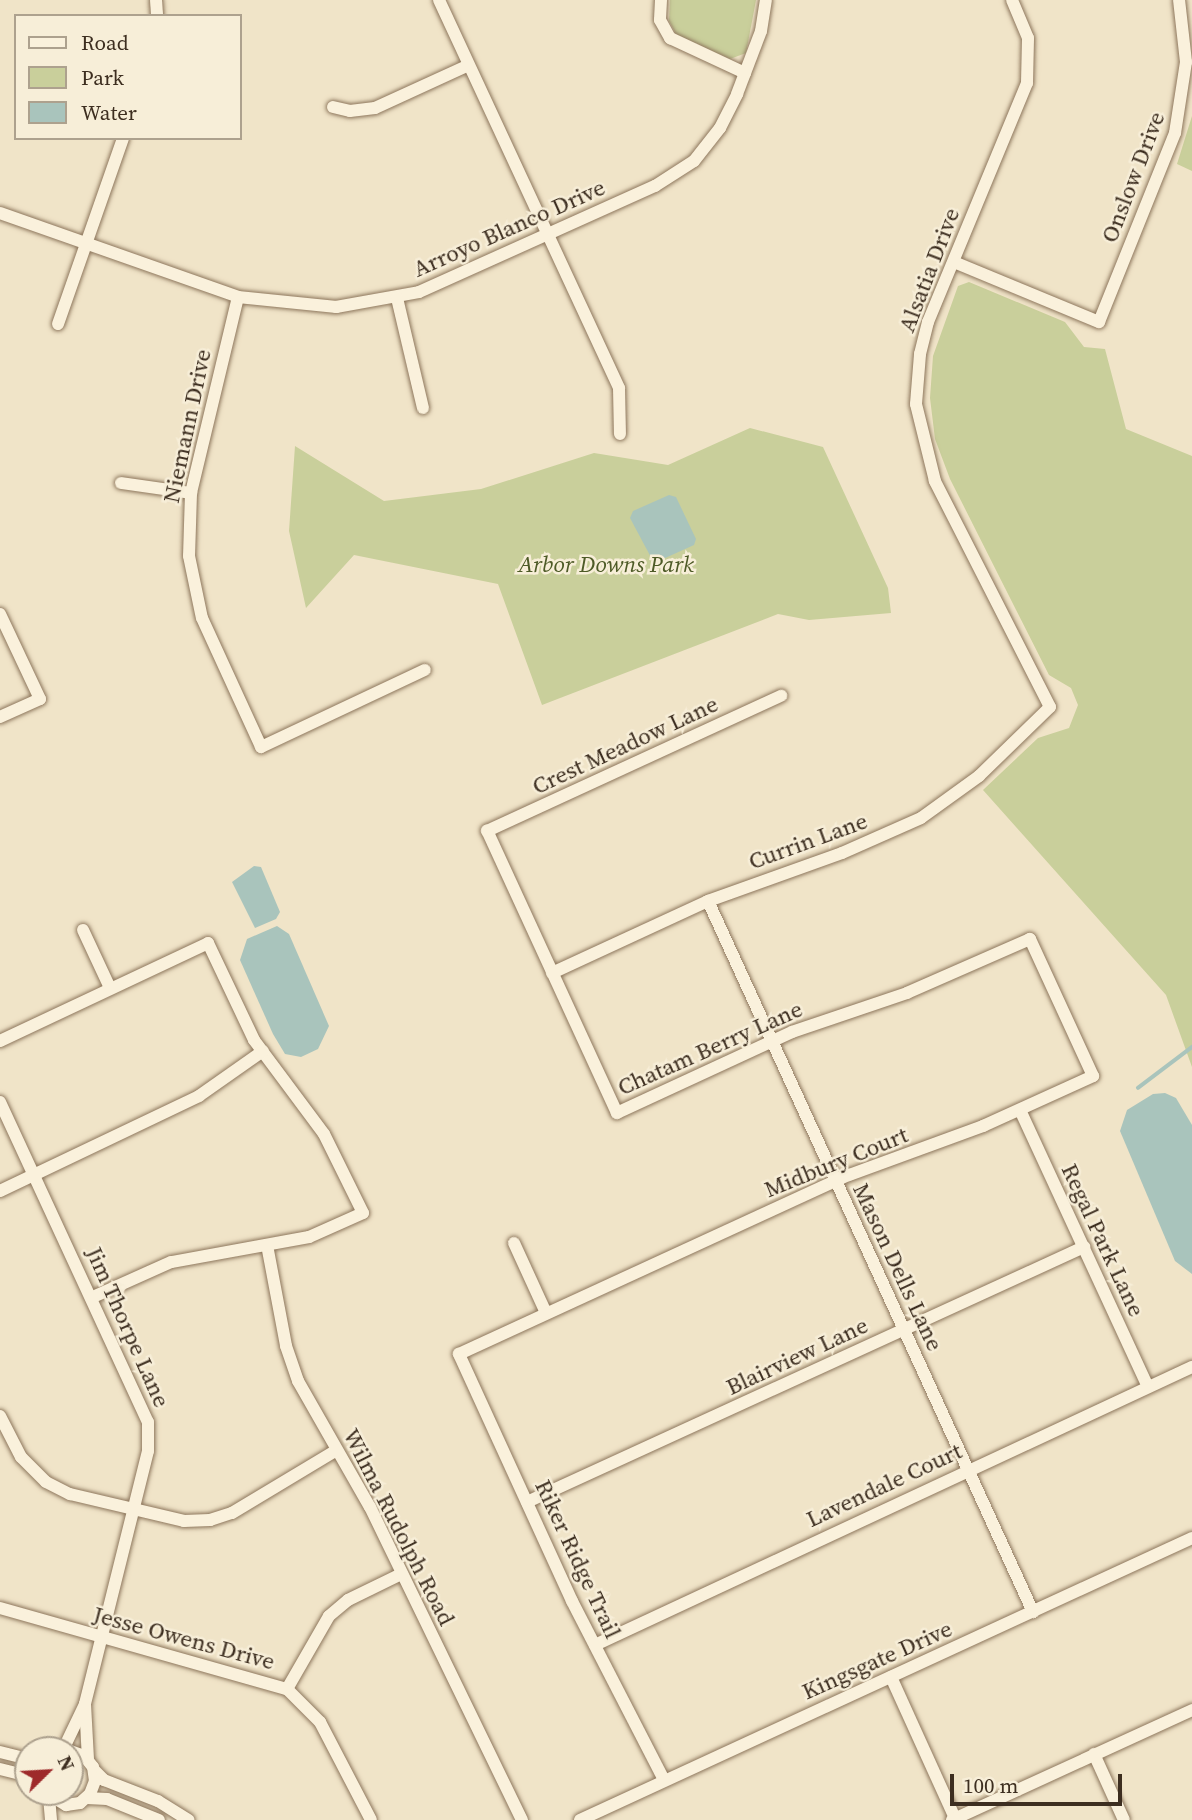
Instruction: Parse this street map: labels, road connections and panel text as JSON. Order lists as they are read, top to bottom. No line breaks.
{"streets":{"street":["Onslow Drive","Arroyo Blanco Drive","Alsatia Drive","Niemann Drive","Crest Meadow Lane","Currin Lane","Chatam Berry Lane","Midbury Court","Regal Park Lane","Mason Dells Lane","Jim Thorpe Lane","Blairview Lane","Lavendale Court","Wilma Rudolph Road","Riker Ridge Trail","Jesse Owens Drive","Kingsgate Drive"]},"crossings":[["Onslow Drive","Alsatia Drive"],["Arroyo Blanco Drive","Niemann Drive"],["Alsatia Drive","Currin Lane"],["Crest Meadow Lane","Chatam Berry Lane"],["Currin Lane","Chatam Berry Lane"],["Currin Lane","Mason Dells Lane"],["Chatam Berry Lane","Midbury Court"],["Chatam Berry Lane","Mason Dells Lane"],["Midbury Court","Regal Park Lane"],["Midbury Court","Mason Dells Lane"],["Midbury Court","Riker Ridge Trail"],["Regal Park Lane","Blairview Lane"],["Regal Park Lane","Lavendale Court"],["Mason Dells Lane","Blairview Lane"],["Mason Dells Lane","Lavendale Court"],["Mason Dells Lane","Kingsgate Drive"],["Jim Thorpe Lane","Jesse Owens Drive"],["Blairview Lane","Riker Ridge Trail"],["Lavendale Court","Riker Ridge Trail"],["Riker Ridge Trail","Kingsgate Drive"]],"parks":["Arbor Downs Park"],"legend":["Road","Park","Water"],"scale_bar":"100 m","north":"top right"}
